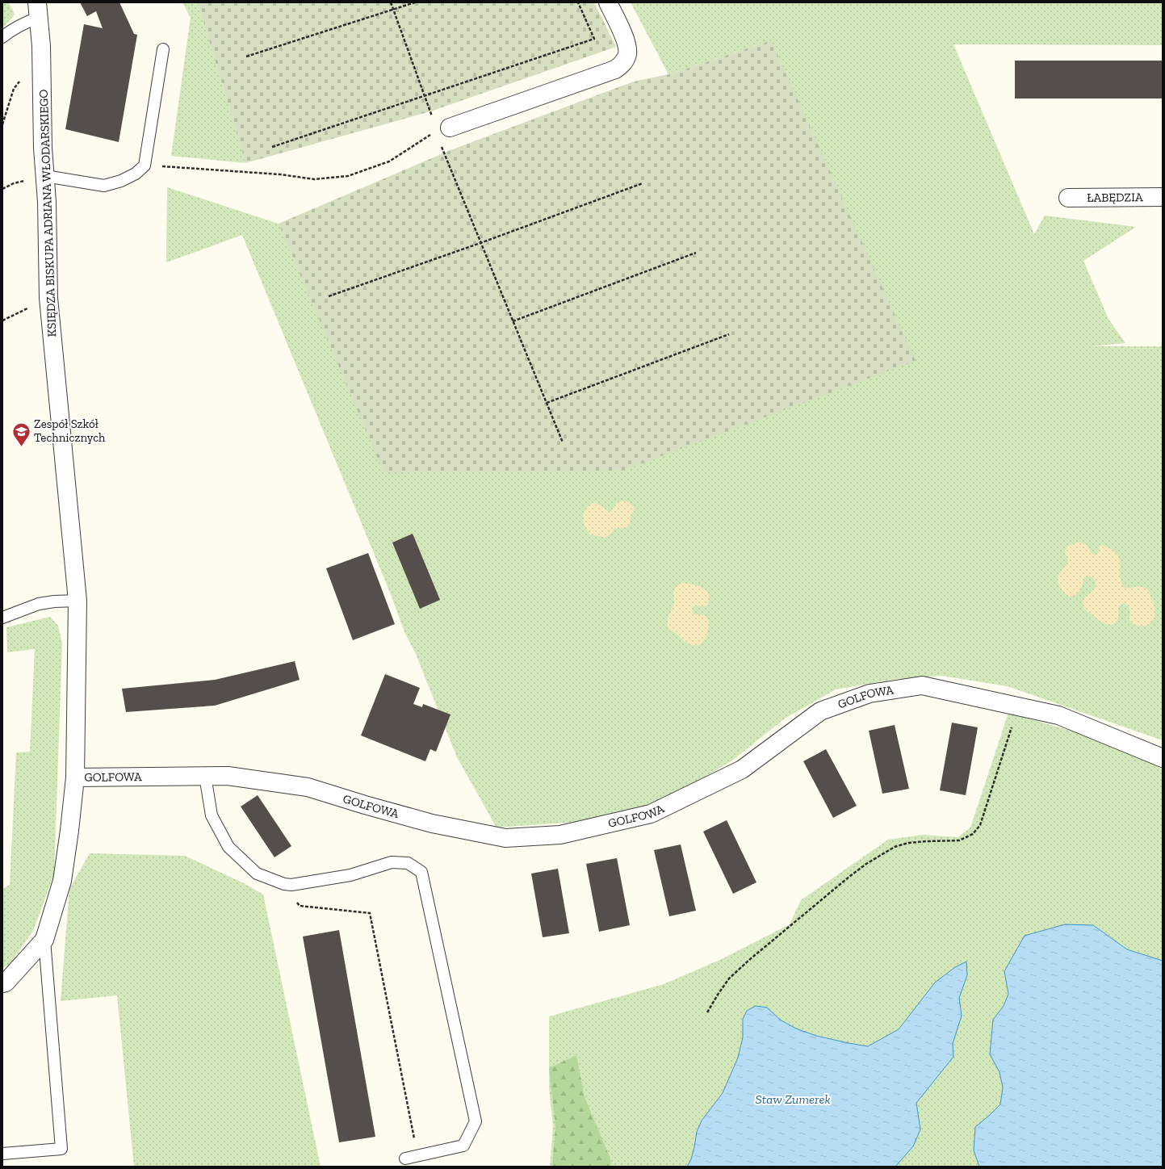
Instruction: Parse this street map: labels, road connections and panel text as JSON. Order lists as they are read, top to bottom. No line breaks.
{"streets":{"street":["ŁABĘDZIA","KSIĘDZA BISKUPA ADRIANA WŁODARSKIEGO","GOLFOWA"]},"crossings":[["KSIĘDZA BISKUPA ADRIANA WŁODARSKIEGO","GOLFOWA"]],"water":["Staw Zumerek"],"places":{"school or university":["Zespół Szkół Technicznych"]}}
